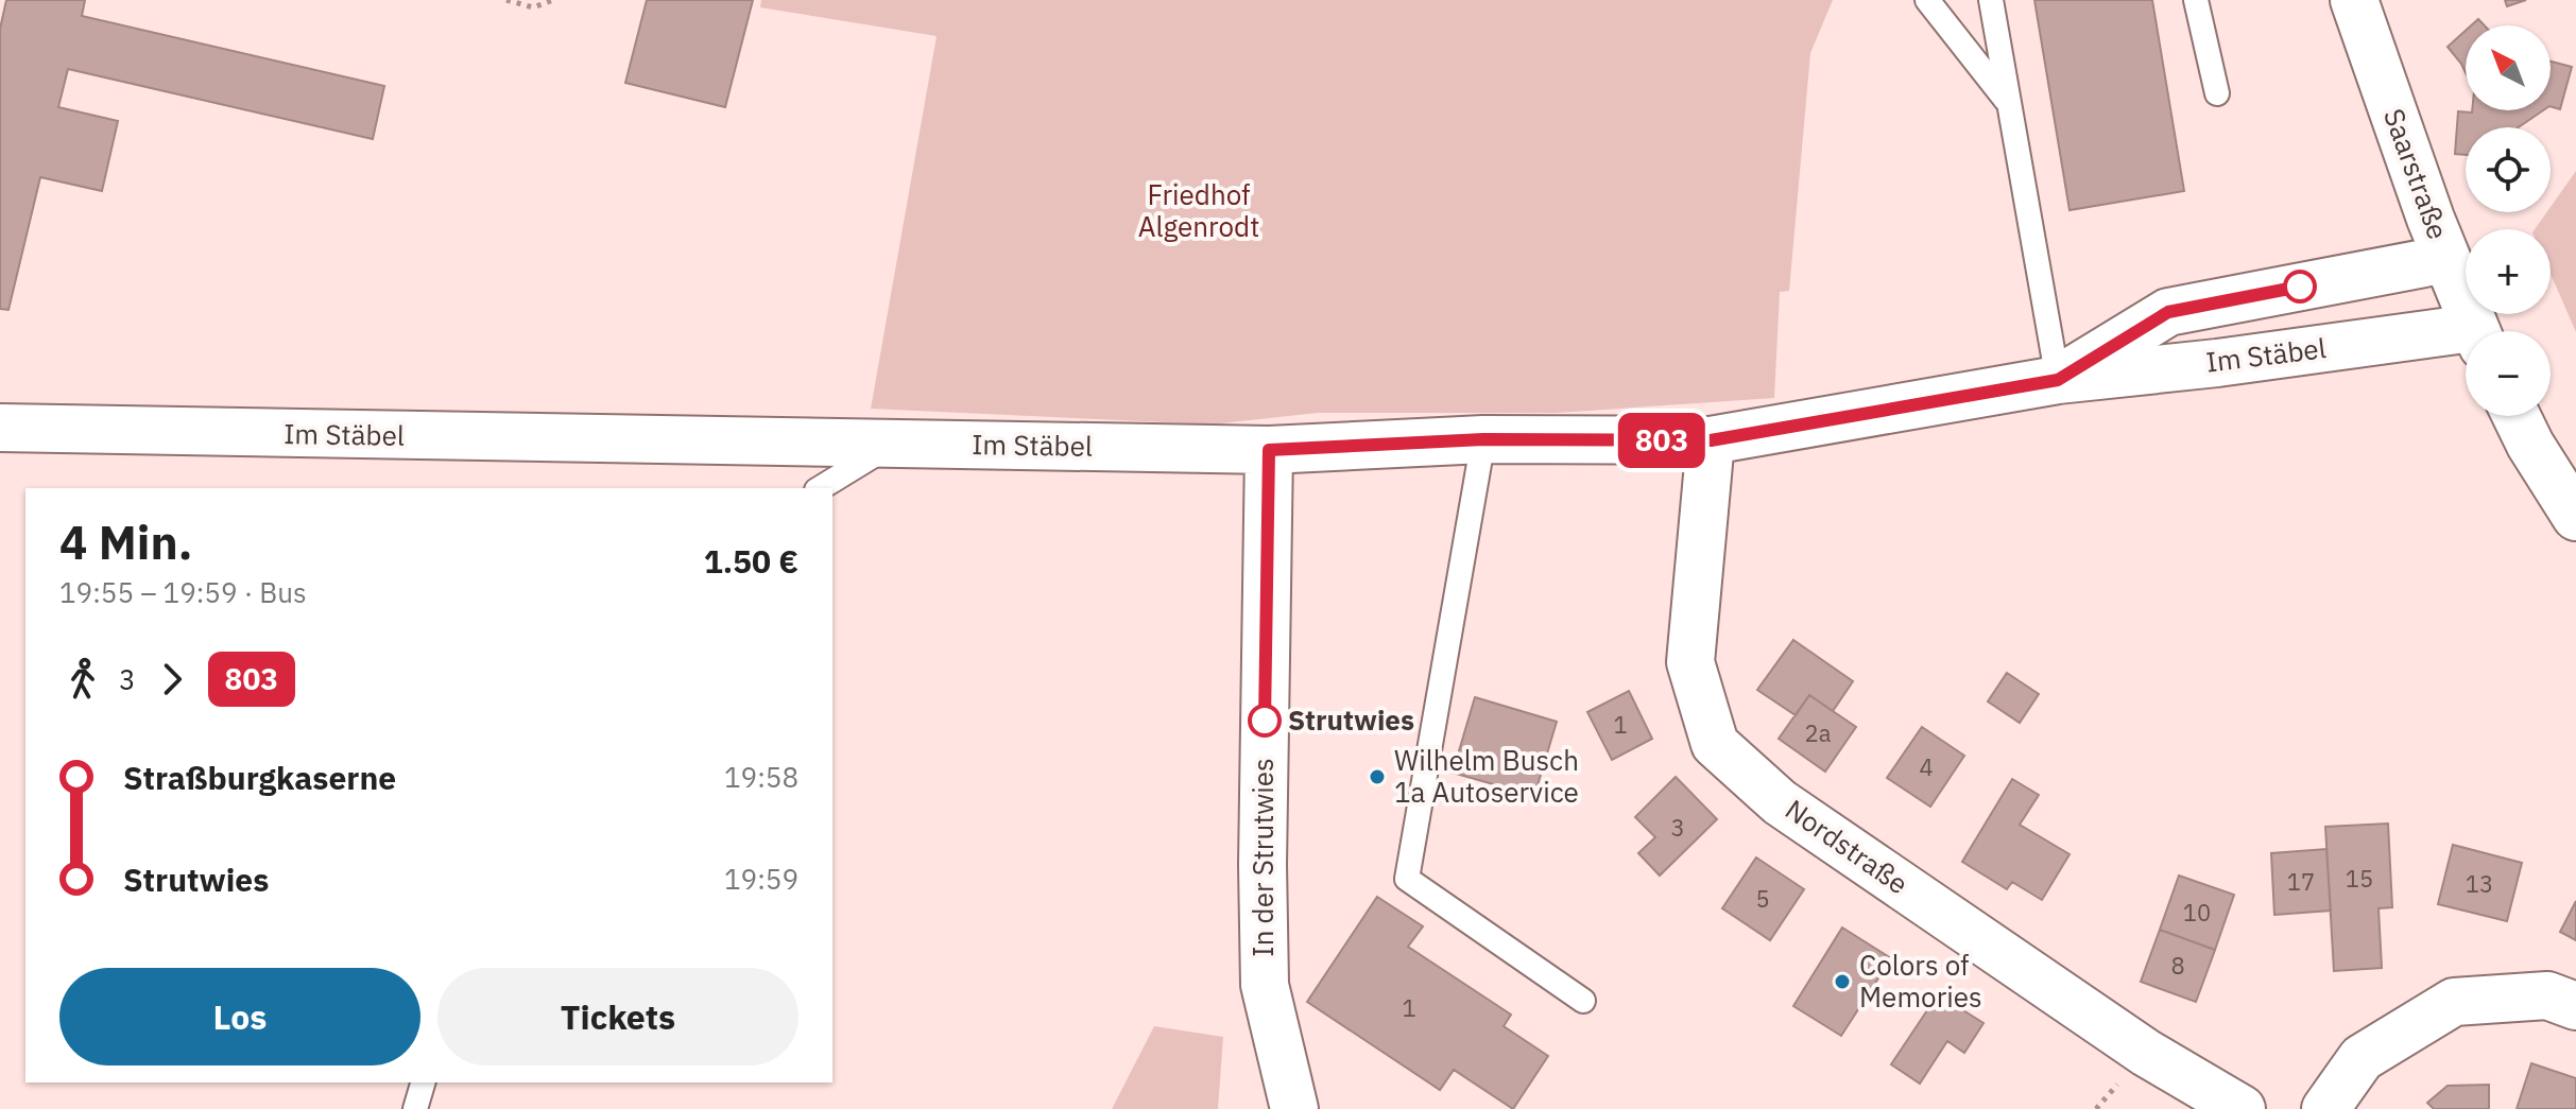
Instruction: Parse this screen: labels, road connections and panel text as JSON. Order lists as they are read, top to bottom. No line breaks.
{"streets":{"street":["Saarstraße","Im Stäbel","Nordstraße","In der Strutwies"]},"crossings":[["Saarstraße","Im Stäbel"],["Im Stäbel","Nordstraße"],["Im Stäbel","In der Strutwies"]],"parks":["Friedhof Algenrodt"],"places":["Strutwies","Wilhelm Busch 1a Autoservice","Colors of Memories"],"lines":["bus line 803"],"house_numbers":["1","2a","4","3","15","17","13","5","10","8","1"],"north":"top left","page":{"on_map":"803","map_buttons":["+","−"],"heading":["4 Min.","19:55 – 19:59 · Bus","1.50 €"],"legs":["3","803"],"list":[{"name":"Straßburgkaserne","value":"19:58"},{"name":"Strutwies","value":"19:59"}],"buttons":["Los","Tickets"]}}
